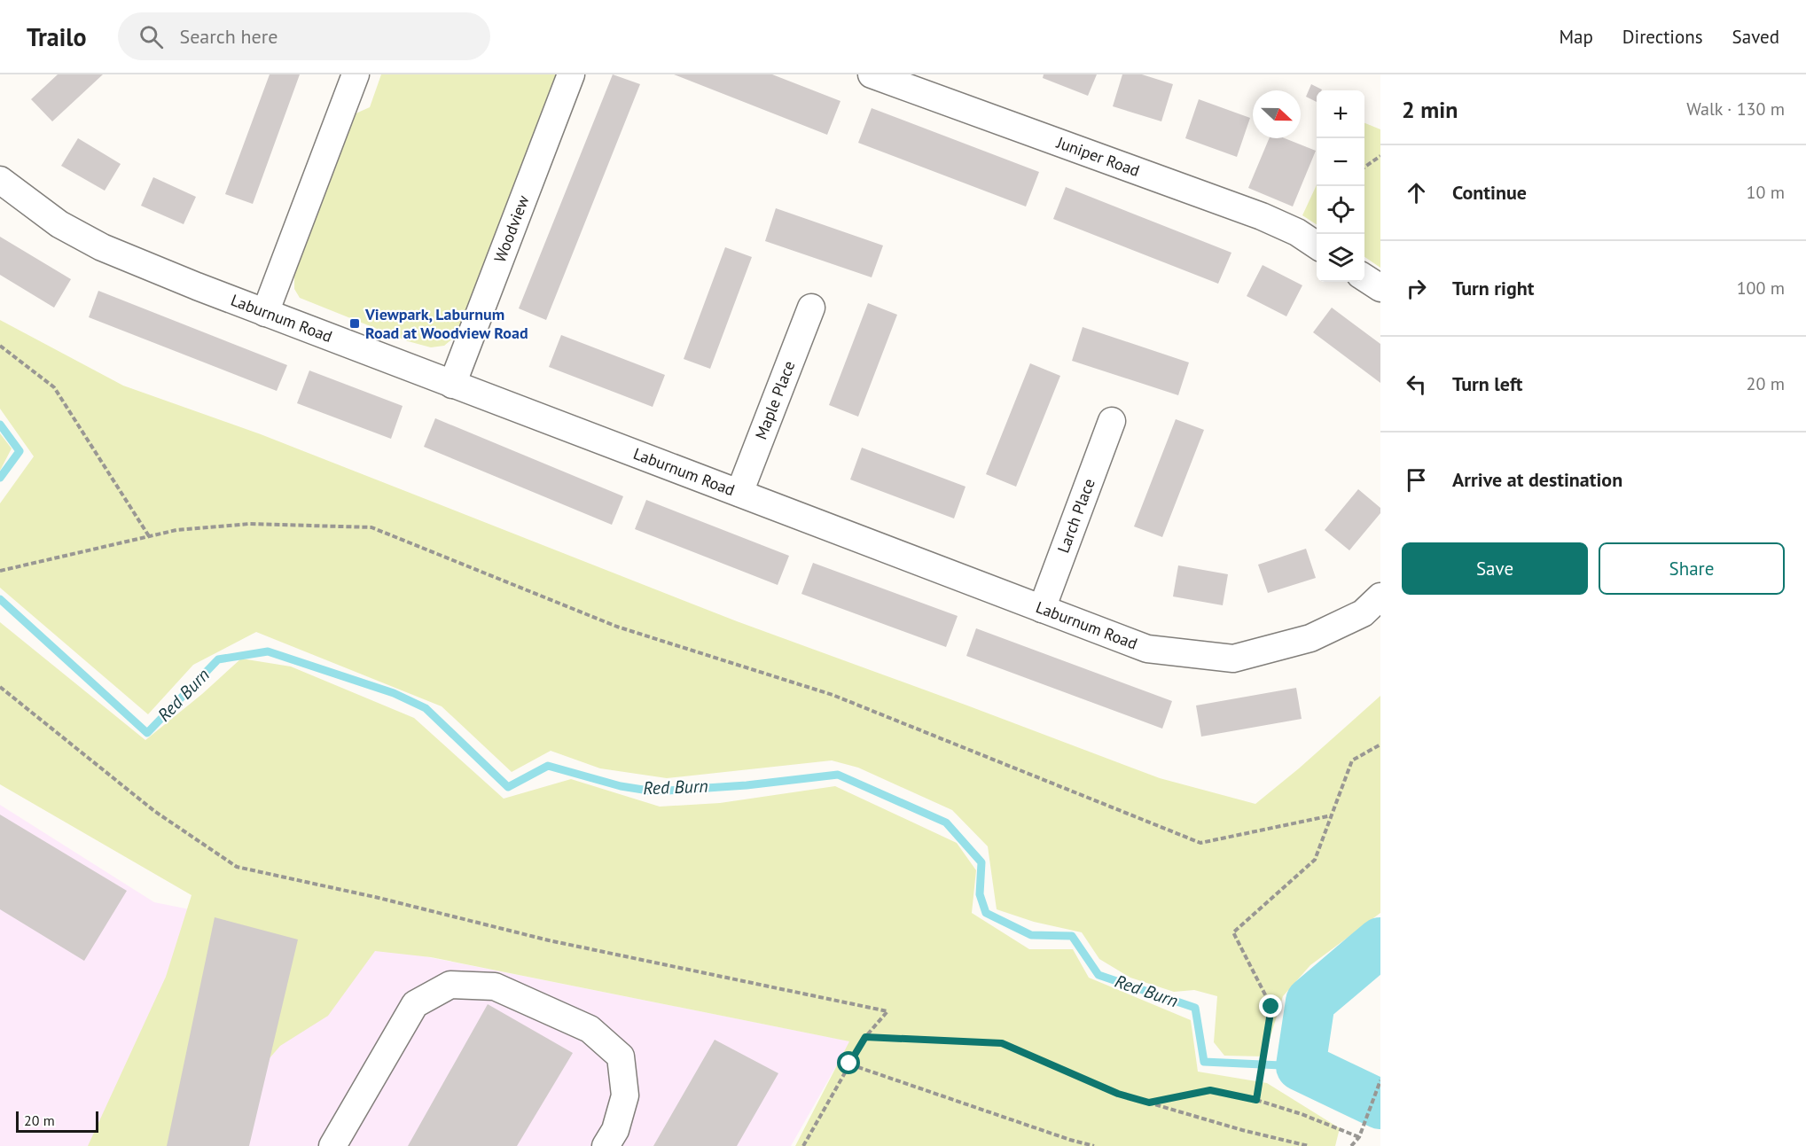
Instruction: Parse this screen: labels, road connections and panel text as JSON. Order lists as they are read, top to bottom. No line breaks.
{"streets":{"street":["Juniper Road","Woodview","Laburnum Road","Maple Place","Larch Place"]},"crossings":[["Woodview","Laburnum Road"],["Laburnum Road","Maple Place"],["Laburnum Road","Larch Place"]],"water":["Red Burn"],"places":{"transit":["Viewpark, Laburnum Road at Woodview Road"]},"scale_bar":"20 m","north":"right","page":{"header":"Trailo","search":"Search here","nav":["Map","Directions","Saved"],"heading":["2 min","Walk · 130 m"],"map_buttons":["+","−"],"list":[["Continue","10 m"],["Turn right","100 m"],["Turn left","20 m"],"Arrive at destination"],"buttons":["Save","Share"],"scale":"20 m"}}
